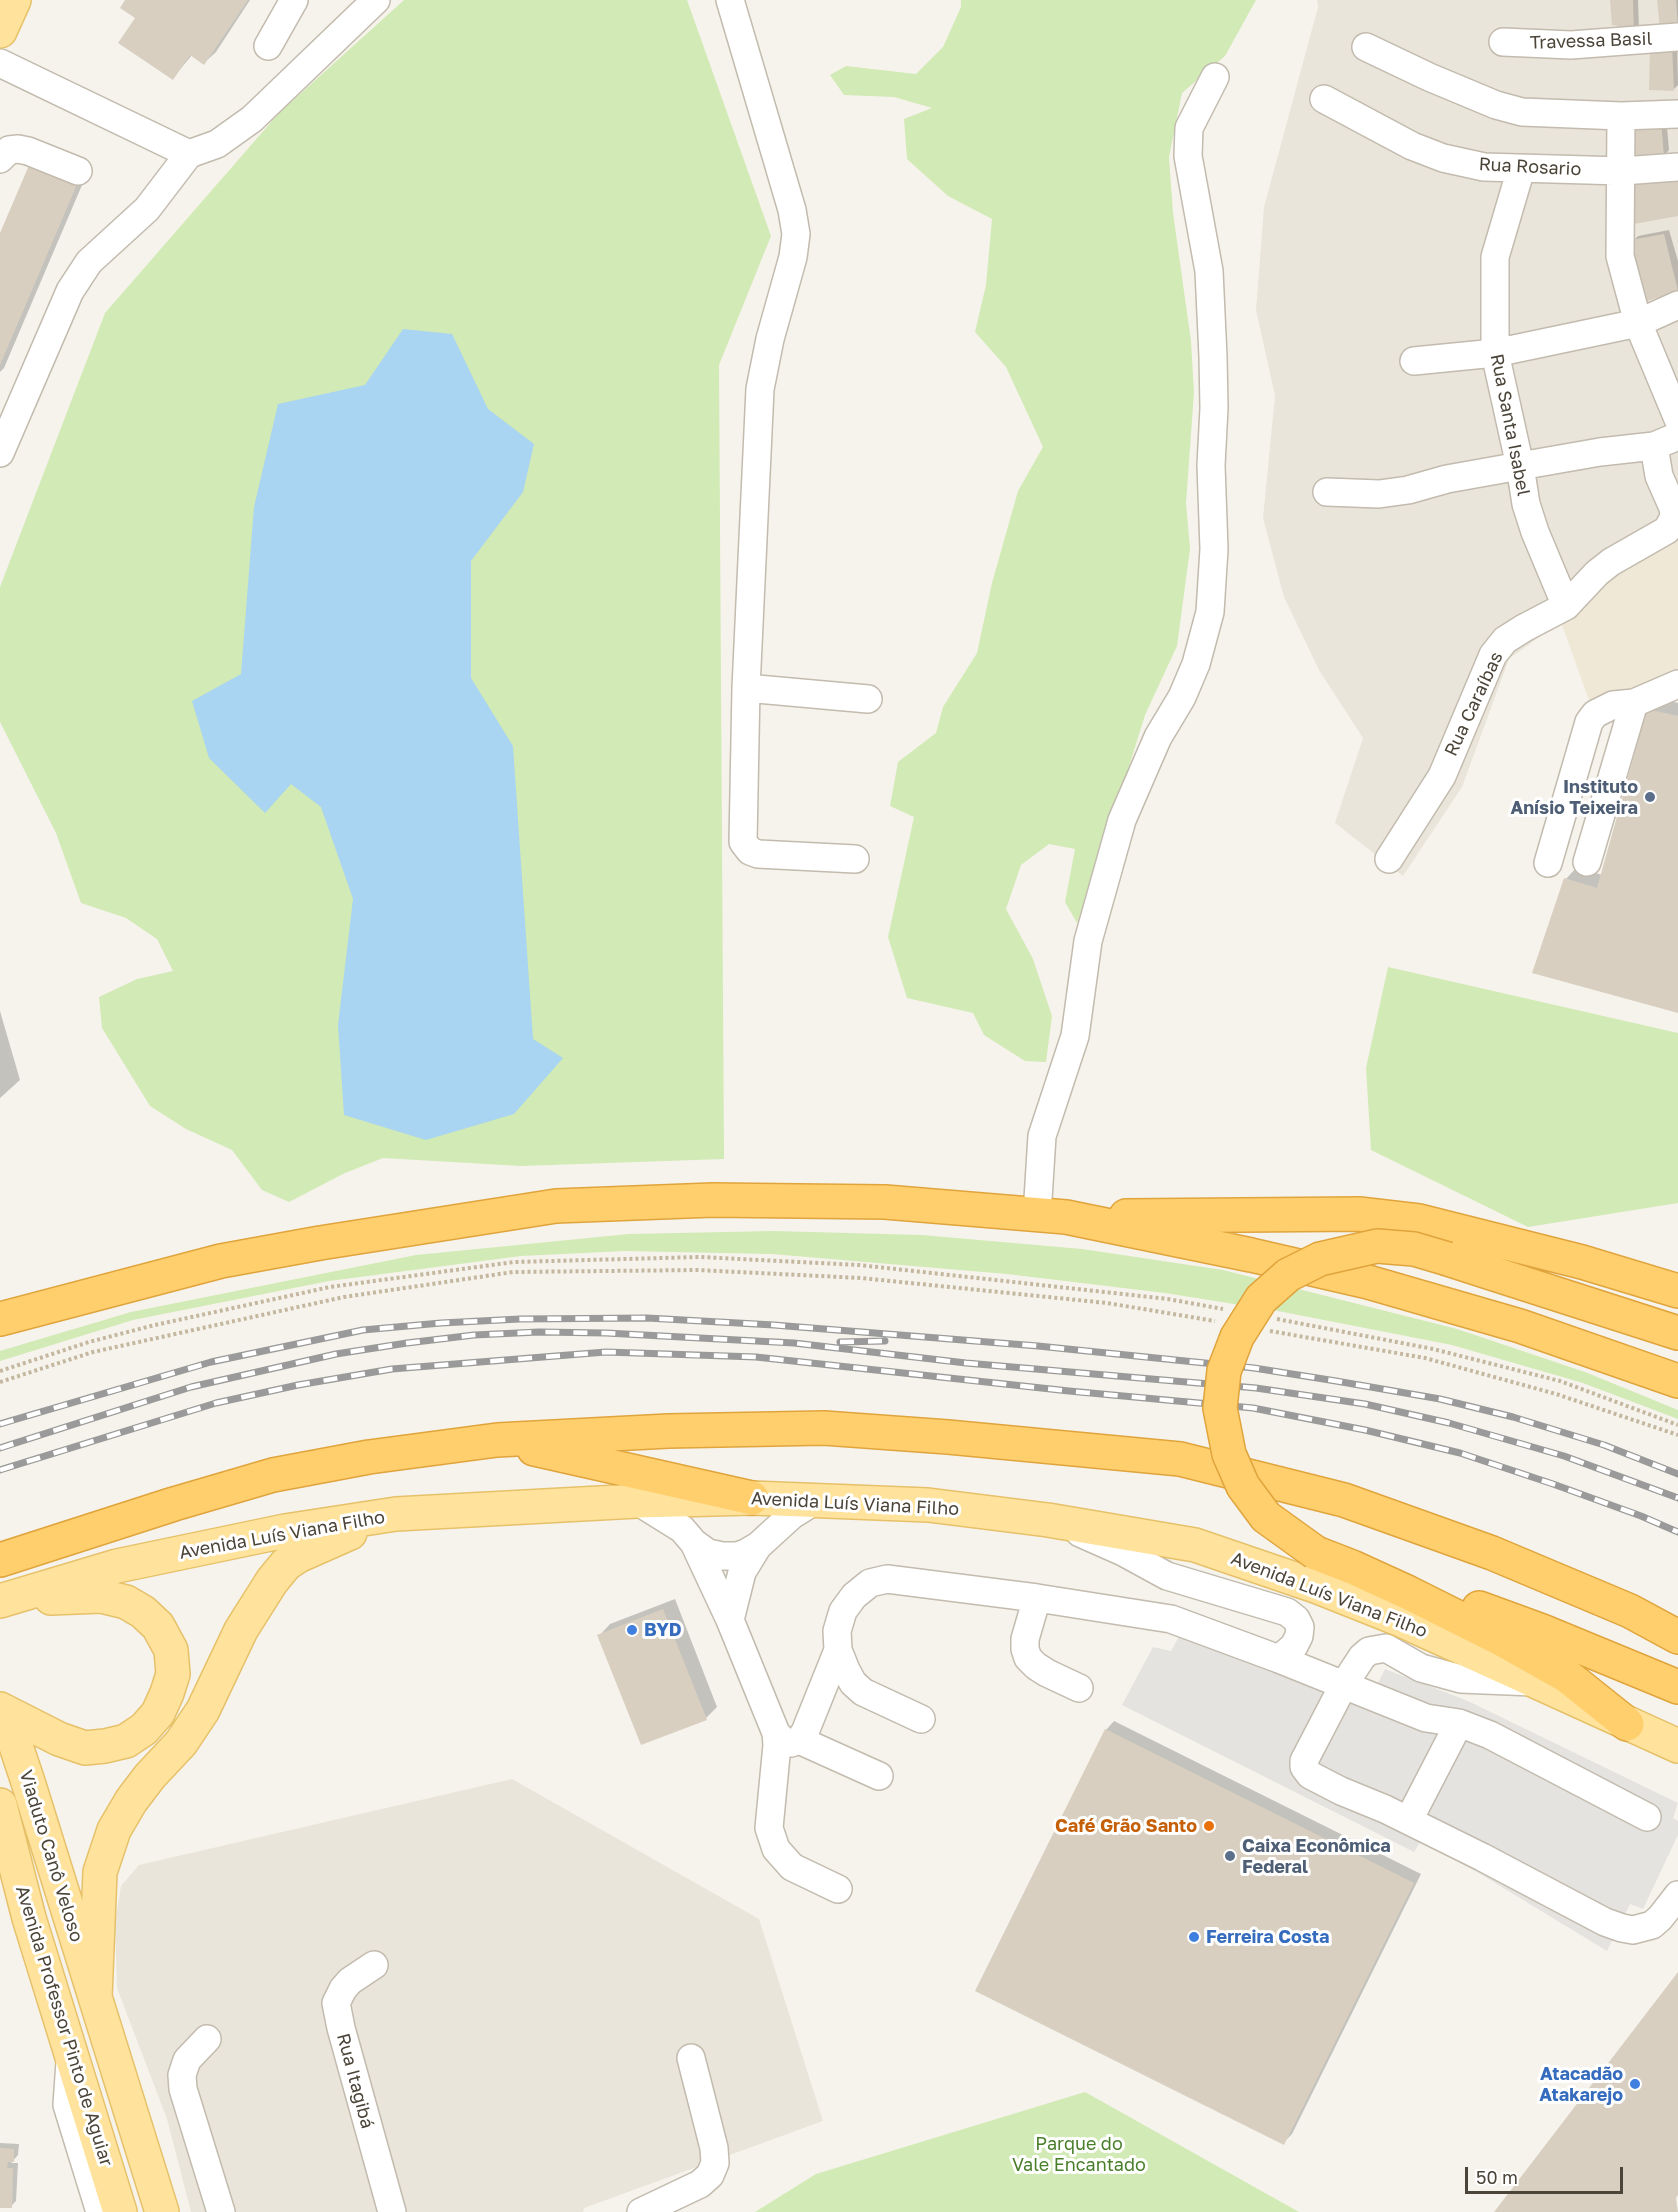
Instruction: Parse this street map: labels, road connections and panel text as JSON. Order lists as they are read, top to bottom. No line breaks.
{"streets":{"main road":["Avenida Luís Viana Filho","Viaduto Canô Veloso","Avenida Professor Pinto de Aguiar"],"street":["Travessa Basil","Rua Rosario","Rua Santa Isabel","Rua Caraíbas","Rua Itagibá"]},"crossings":[["Rua Rosario","Rua Santa Isabel"],["Rua Santa Isabel","Rua Caraíbas"]],"parks":["Parque do Vale Encantado"],"places":["Instituto Anísio Teixeira","BYD","Café Grão Santo","Caixa Econômica Federal","Ferreira Costa","Atacadão Atakarejo"],"scale_bar":"50 m"}
